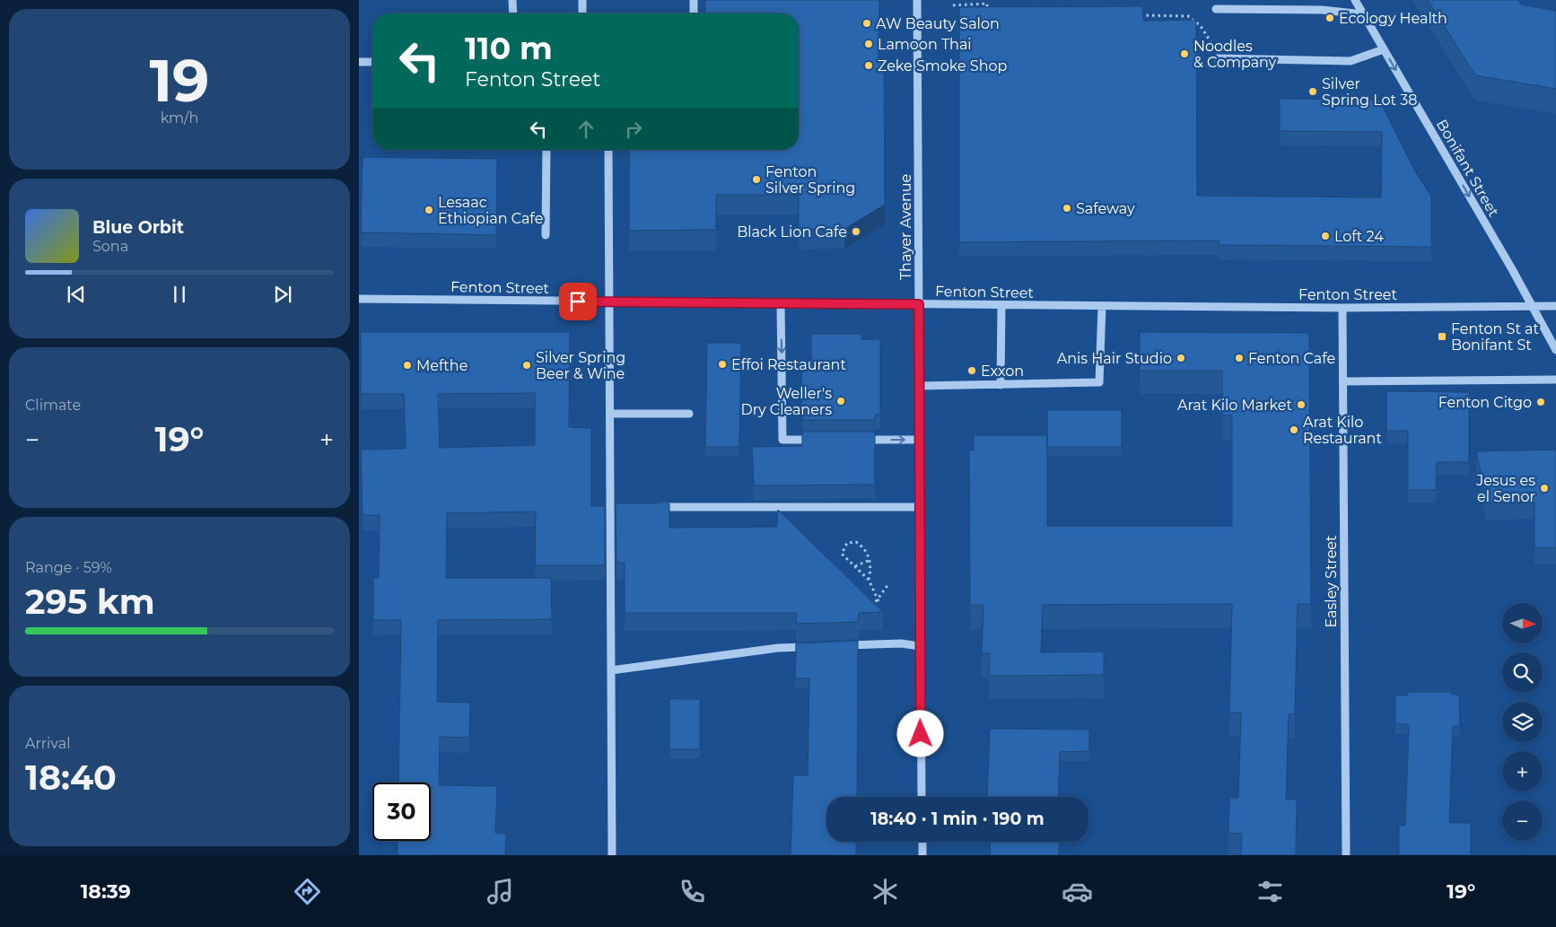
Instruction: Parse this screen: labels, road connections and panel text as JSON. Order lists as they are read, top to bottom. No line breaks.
{"streets":{"street":["Bonifant Street","Thayer Avenue","Fenton Street","Easley Street"]},"crossings":[["Bonifant Street","Fenton Street"],["Thayer Avenue","Fenton Street"],["Fenton Street","Easley Street"]],"one_way":["Bonifant Street"],"places":{"other":["Ecology Health","AW Beauty Salon","Lamoon Thai","Noodles & Company","Zeke Smoke Shop","Silver Spring Lot 38","Fenton Silver Spring","Safeway","Lesaac Ethiopian Cafe","Black Lion Cafe","Loft 24","Anis Hair Studio","Fenton Cafe","Effoi Restaurant","Mefthe","Silver Spring Beer & Wine","Exxon","Weller's Dry Cleaners","Fenton Citgo","Arat Kilo Market","Arat Kilo Restaurant","Jesus es el Senor"],"transit":["Fenton St at Bonifant St"]},"north":"right","page":{"tile":[["19","km/h"],"Climate",["Range · 59%","295 km"],["Arrival","18:40"]],"turn":["110 m","Fenton Street"],"song":["Blue Orbit","Sona"],"heat":["−","19°","+"],"map_buttons":["+","−"],"limit":"30","trip":"18:40 · 1 min · 190 m","tabs":["18:39","19°"]}}
